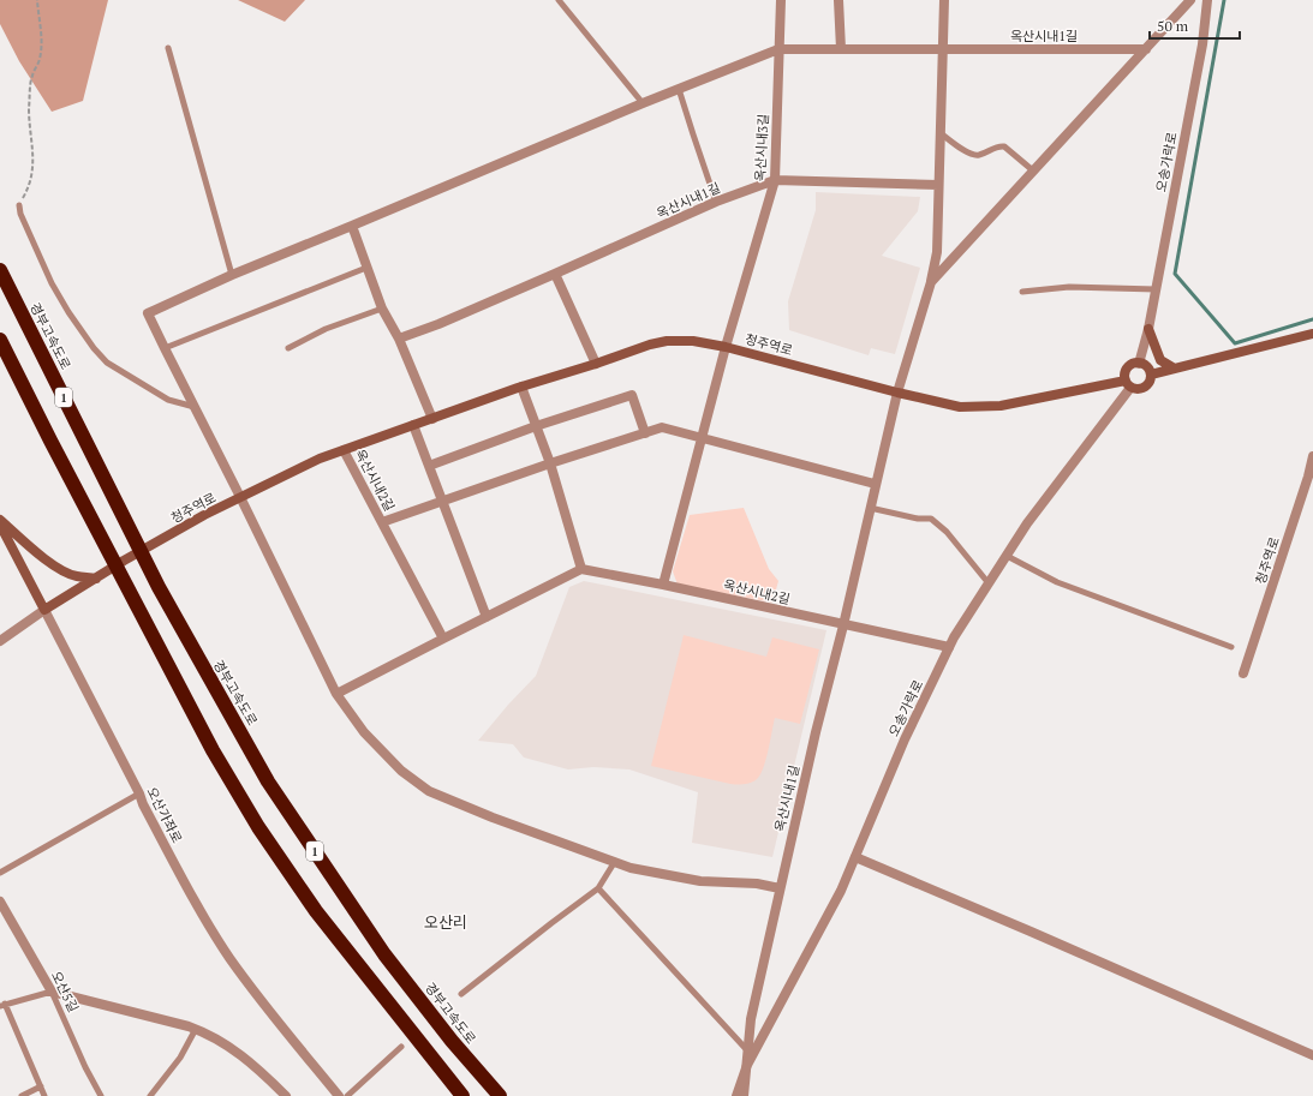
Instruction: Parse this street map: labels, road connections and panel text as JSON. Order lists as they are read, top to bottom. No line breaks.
{"streets":{"highway":["경부고속도로","1"],"main road":["청주역로","오산가좌로"],"street":["옥산시내1길","옥산시내3길","오송가락로","옥산시내2길","오산5길"]},"crossings":[["옥산시내1길","옥산시내3길"],["옥산시내1길","오송가락로"],["옥산시내1길","청주역로"],["옥산시내1길","옥산시내2길"],["옥산시내3길","청주역로"],["오송가락로","청주역로"],["오송가락로","옥산시내2길"],["청주역로","옥산시내2길"],["청주역로","오산가좌로"]],"districts":["오산리"],"scale_bar":"50 m"}
